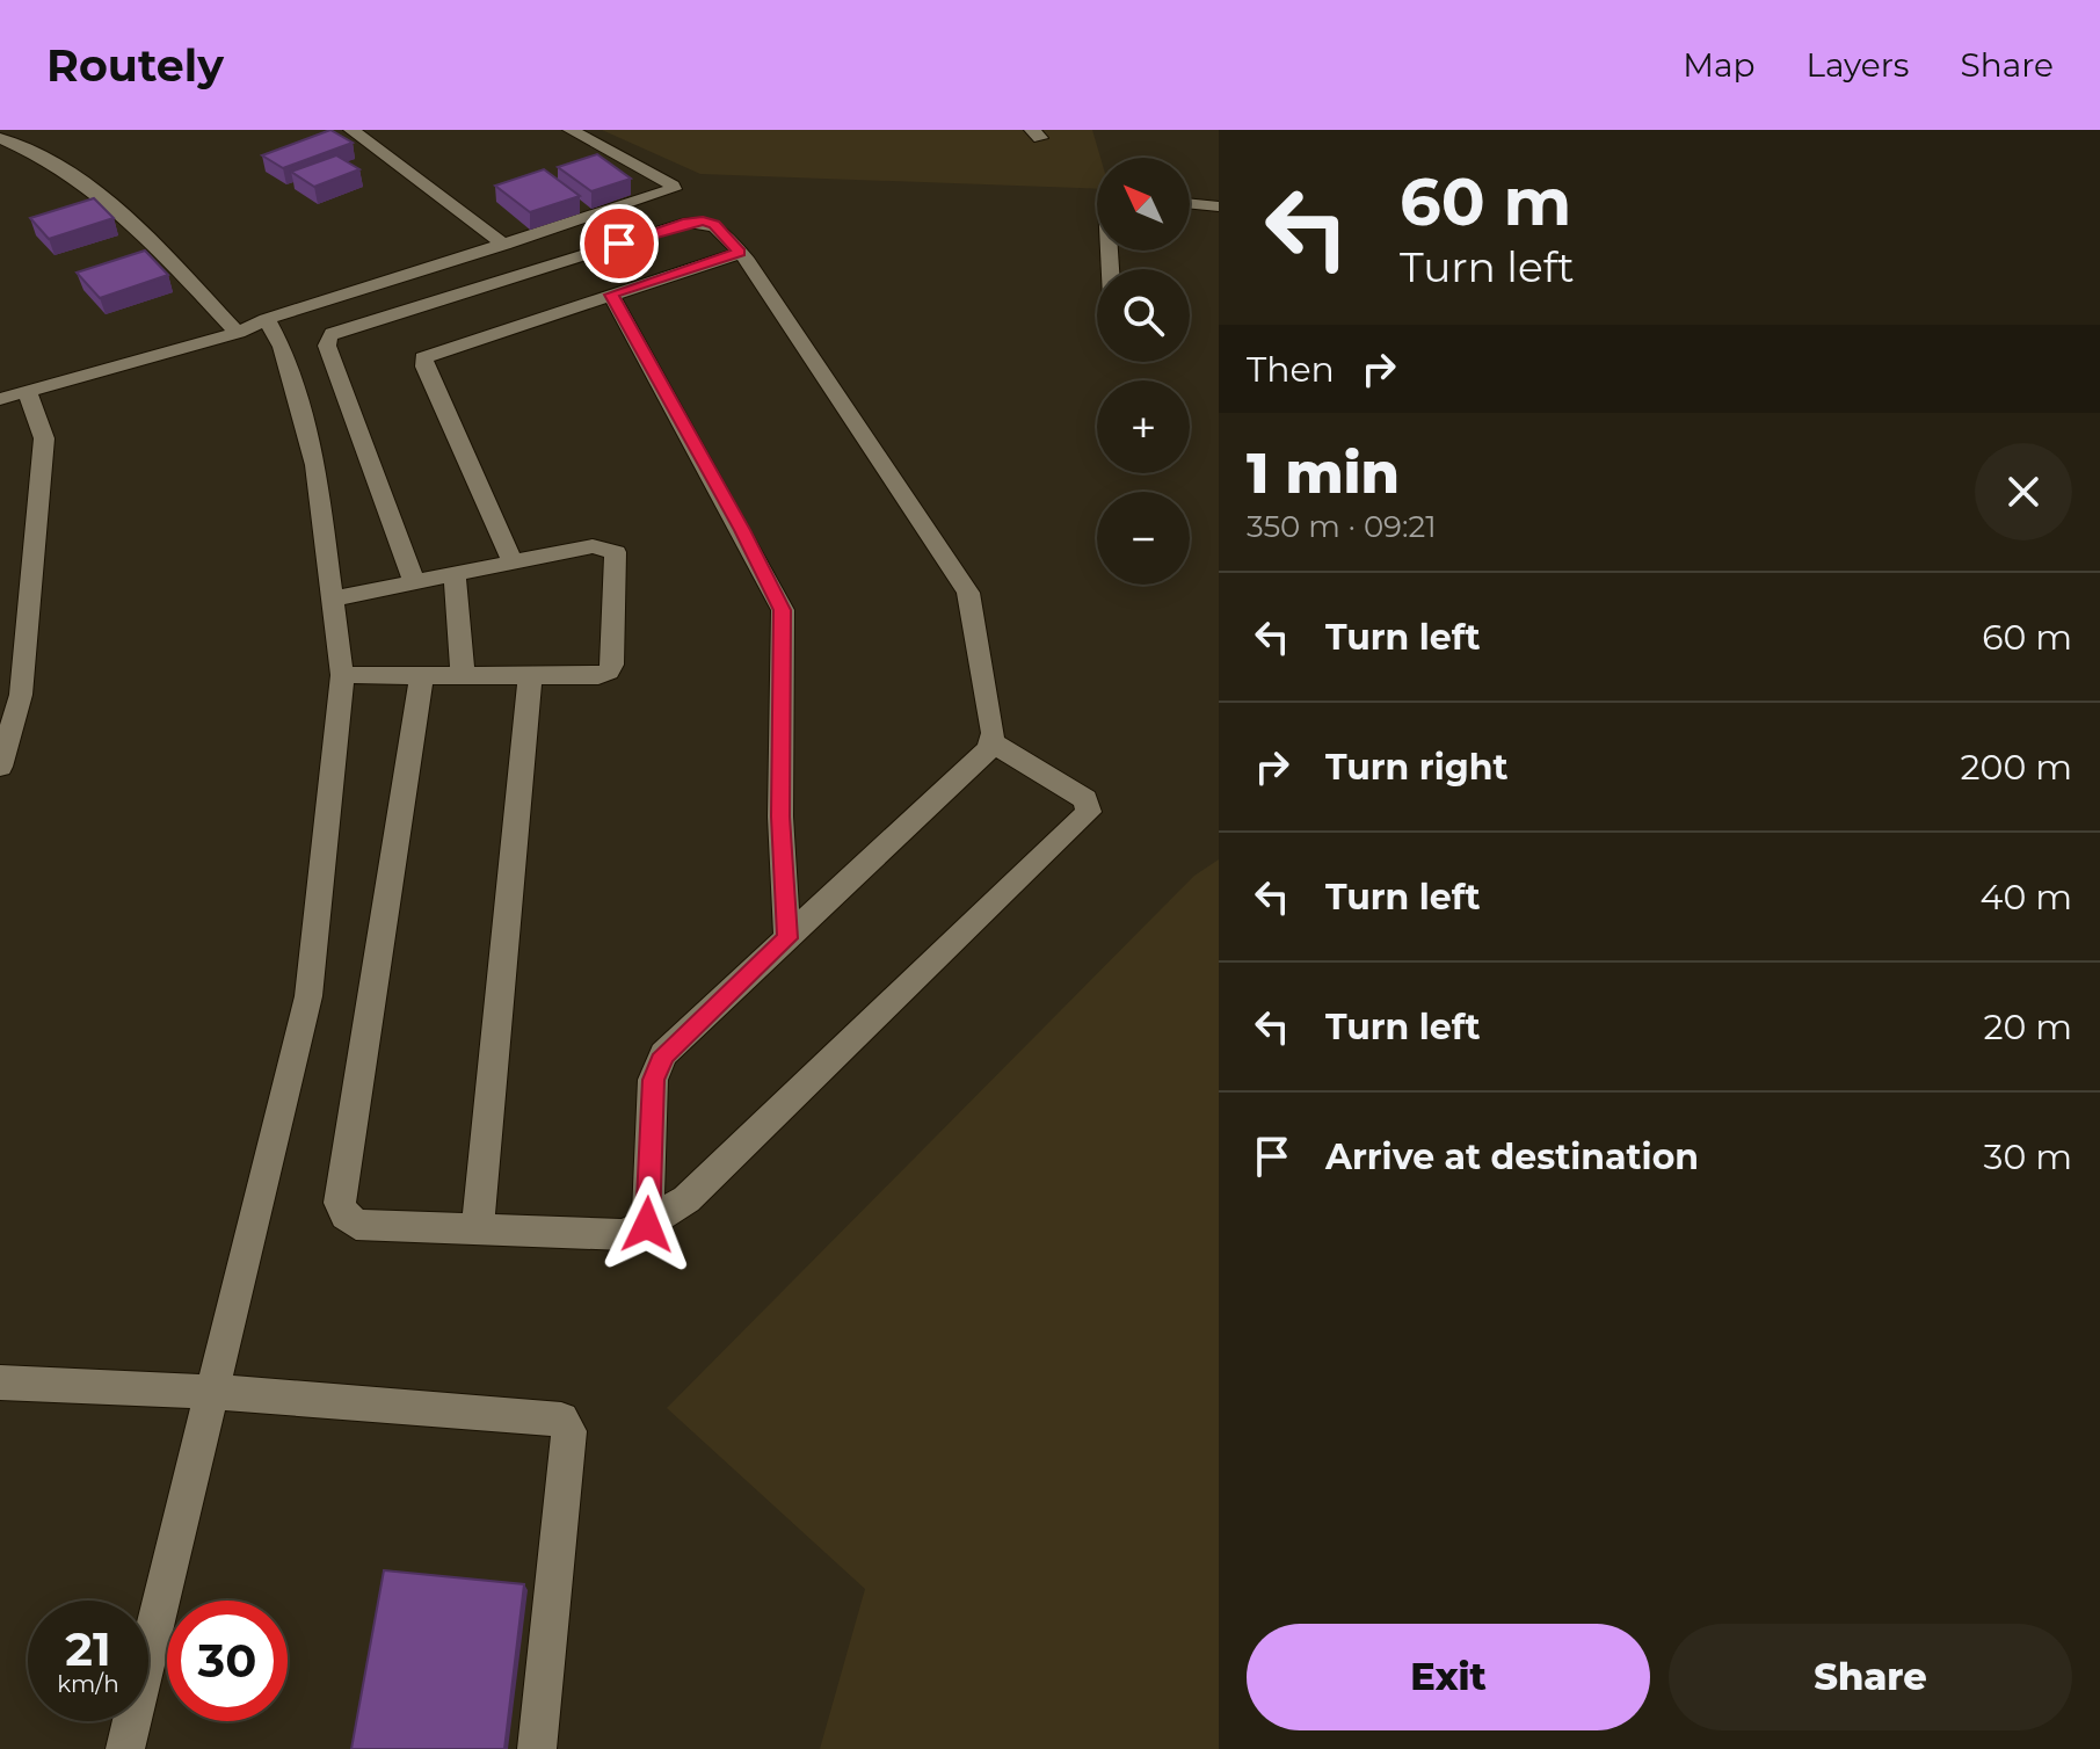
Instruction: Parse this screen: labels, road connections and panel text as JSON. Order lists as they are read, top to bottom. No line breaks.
{"north":"top left","page":{"header":"Routely","nav":["Map","Layers","Share"],"turn":["60 m","Turn left"],"map_buttons":["+","−"],"then":"Then","heading":["1 min","350 m · 09:21"],"list":[{"name":"Turn left","value":"60 m"},{"name":"Turn right","value":"200 m"},{"name":"Turn left","value":"40 m"},{"name":"Turn left","value":"20 m"},{"name":"Arrive at destination","value":"30 m"}],"speed":"21 km/h","limit":"30","buttons":["Exit","Share"]}}
